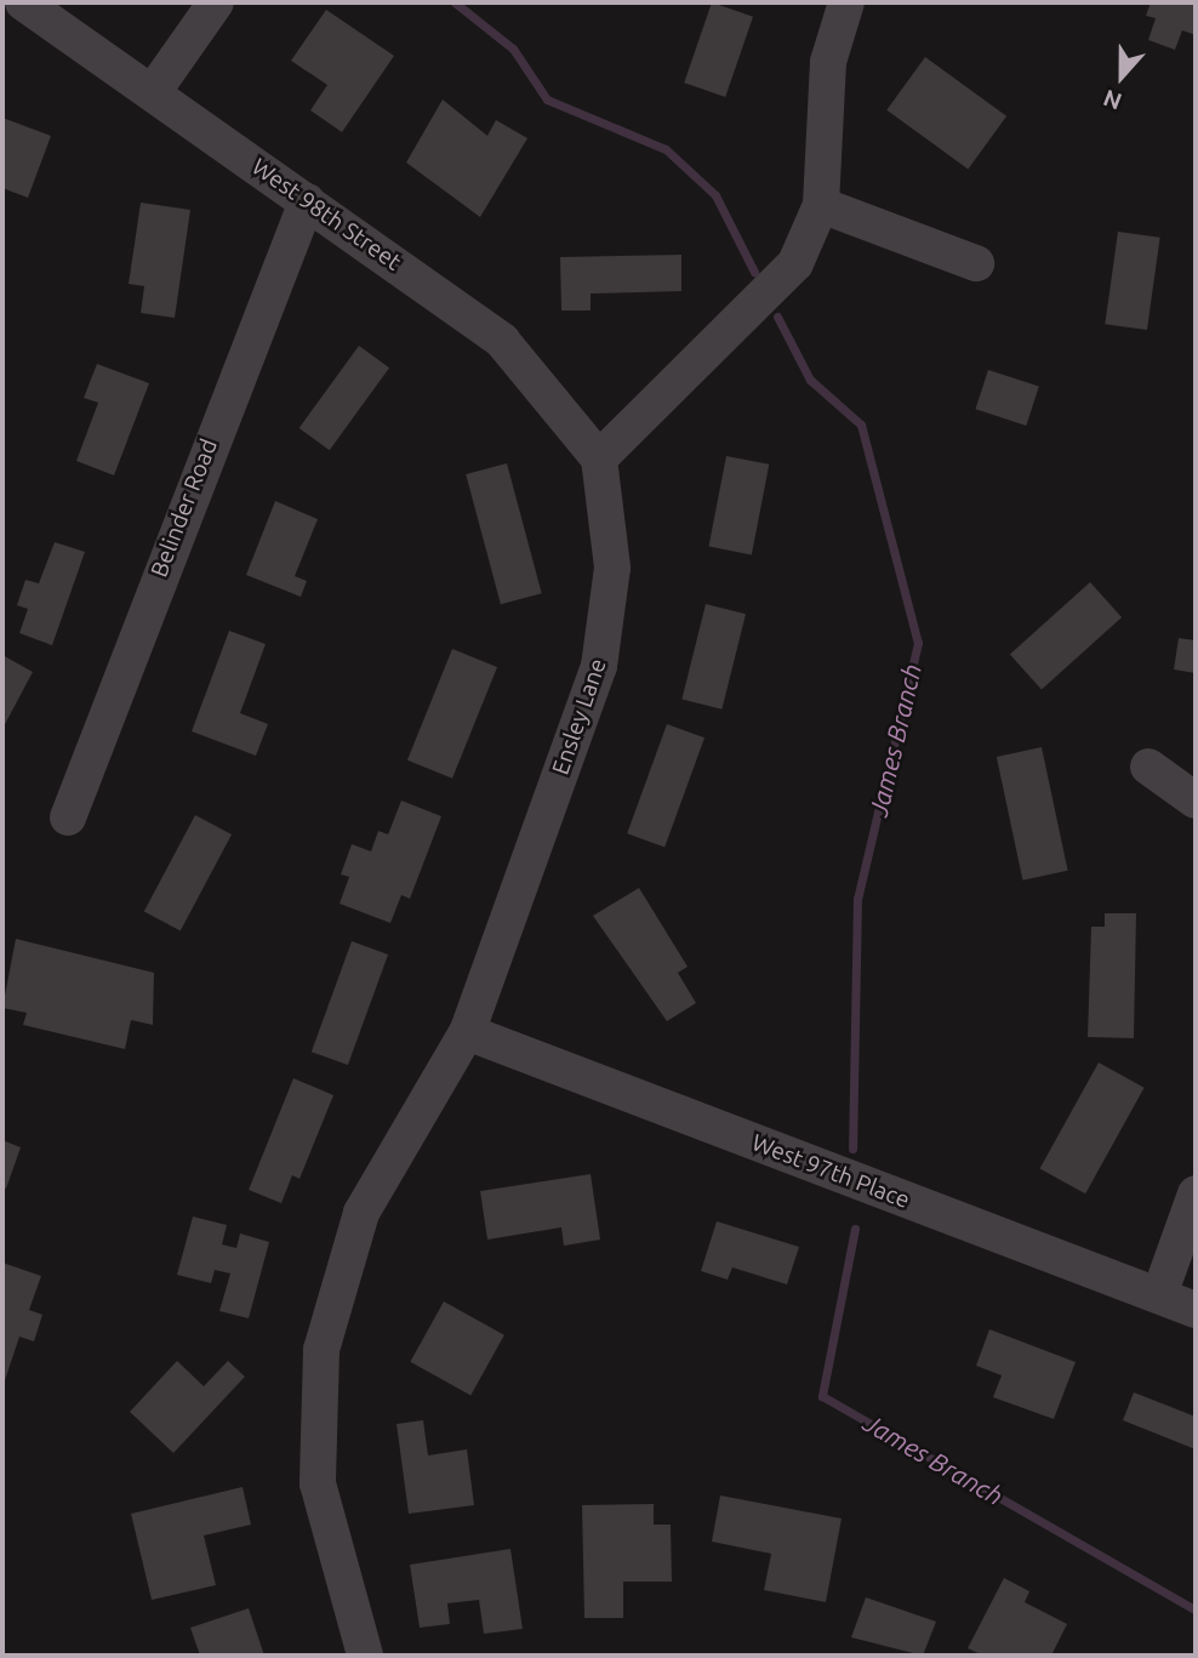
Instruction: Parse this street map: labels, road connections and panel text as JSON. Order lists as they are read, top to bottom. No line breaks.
{"streets":{"street":["West 98th Street","Belinder Road","Ensley Lane","West 97th Place"]},"crossings":[["West 98th Street","Belinder Road"],["West 98th Street","Ensley Lane"],["Ensley Lane","West 97th Place"]],"water":["James Branch"],"north":"bottom"}
